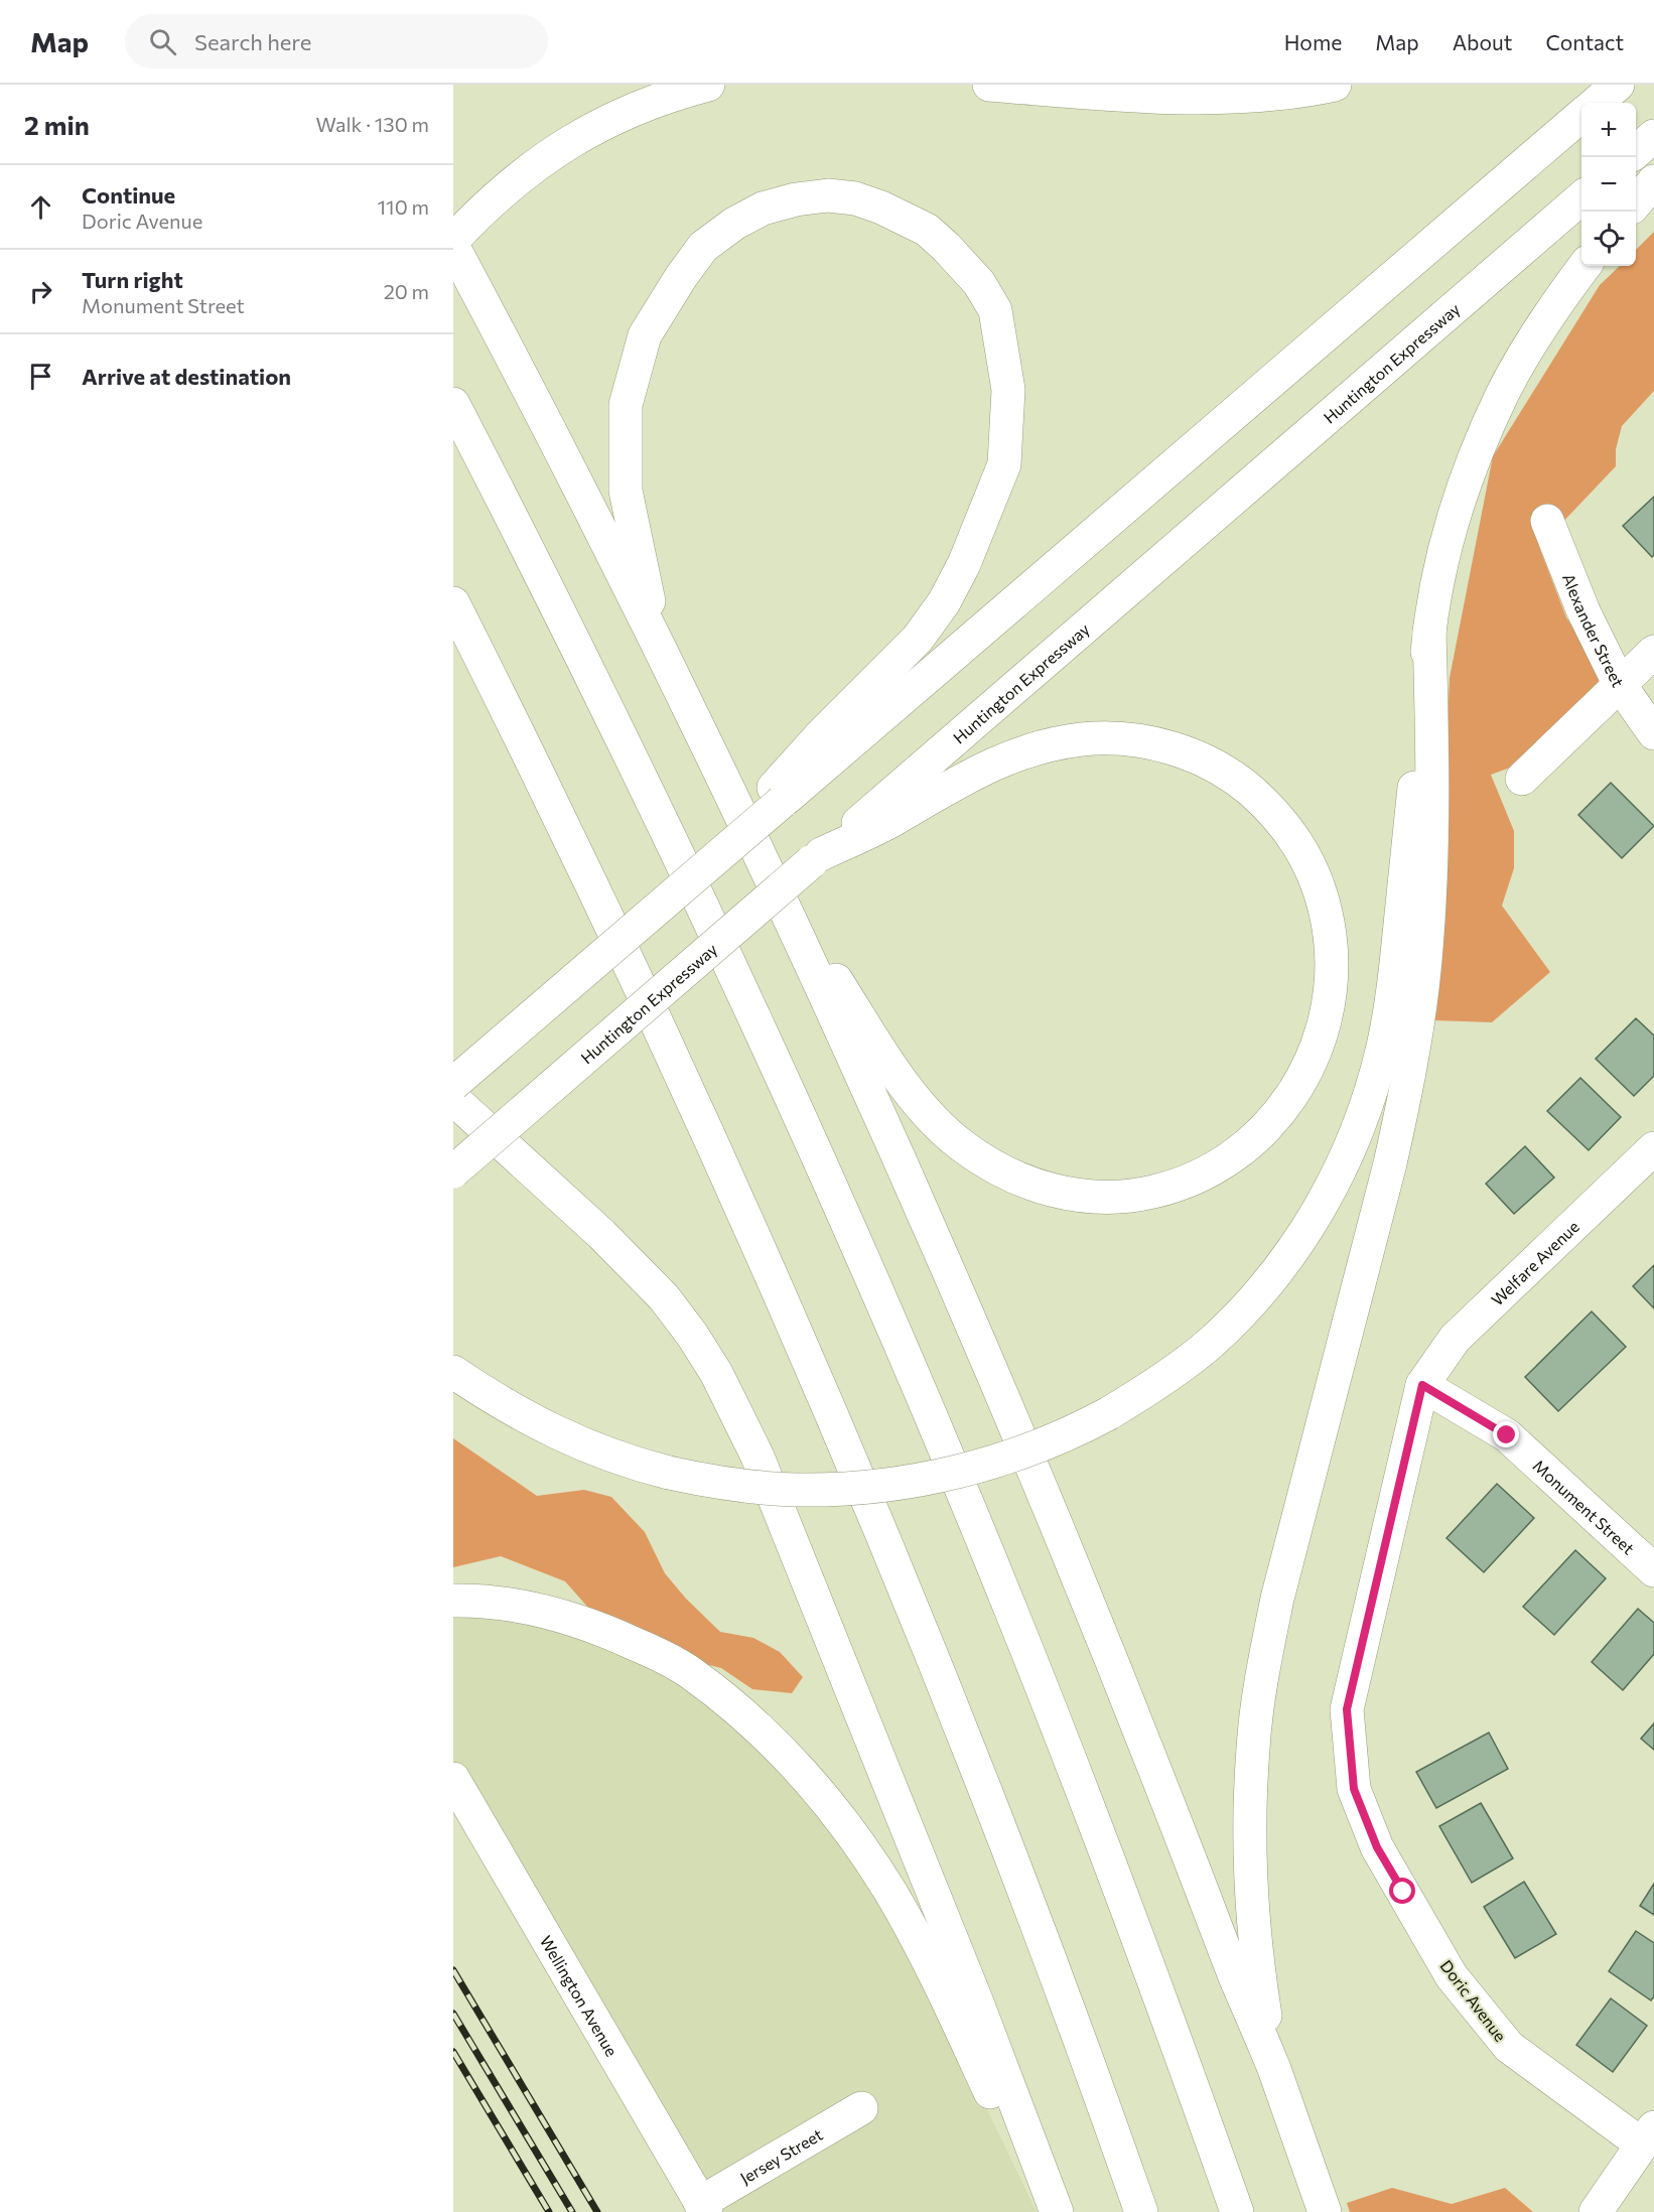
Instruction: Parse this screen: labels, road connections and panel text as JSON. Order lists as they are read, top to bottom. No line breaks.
{"streets":{"main road":["Huntington Expressway","Alexander Street","Welfare Avenue","Monument Street","Wellington Avenue","Doric Avenue","Jersey Street"]},"crossings":[["Welfare Avenue","Monument Street"],["Welfare Avenue","Doric Avenue"],["Monument Street","Doric Avenue"],["Wellington Avenue","Jersey Street"]],"page":{"header":"Map","search":"Search here","nav":["Home","Map","About","Contact"],"heading":["2 min","Walk · 130 m"],"map_buttons":["+","−"],"list":[["Continue","Doric Avenue","110 m"],["Turn right","Monument Street","20 m"],"Arrive at destination"]}}
